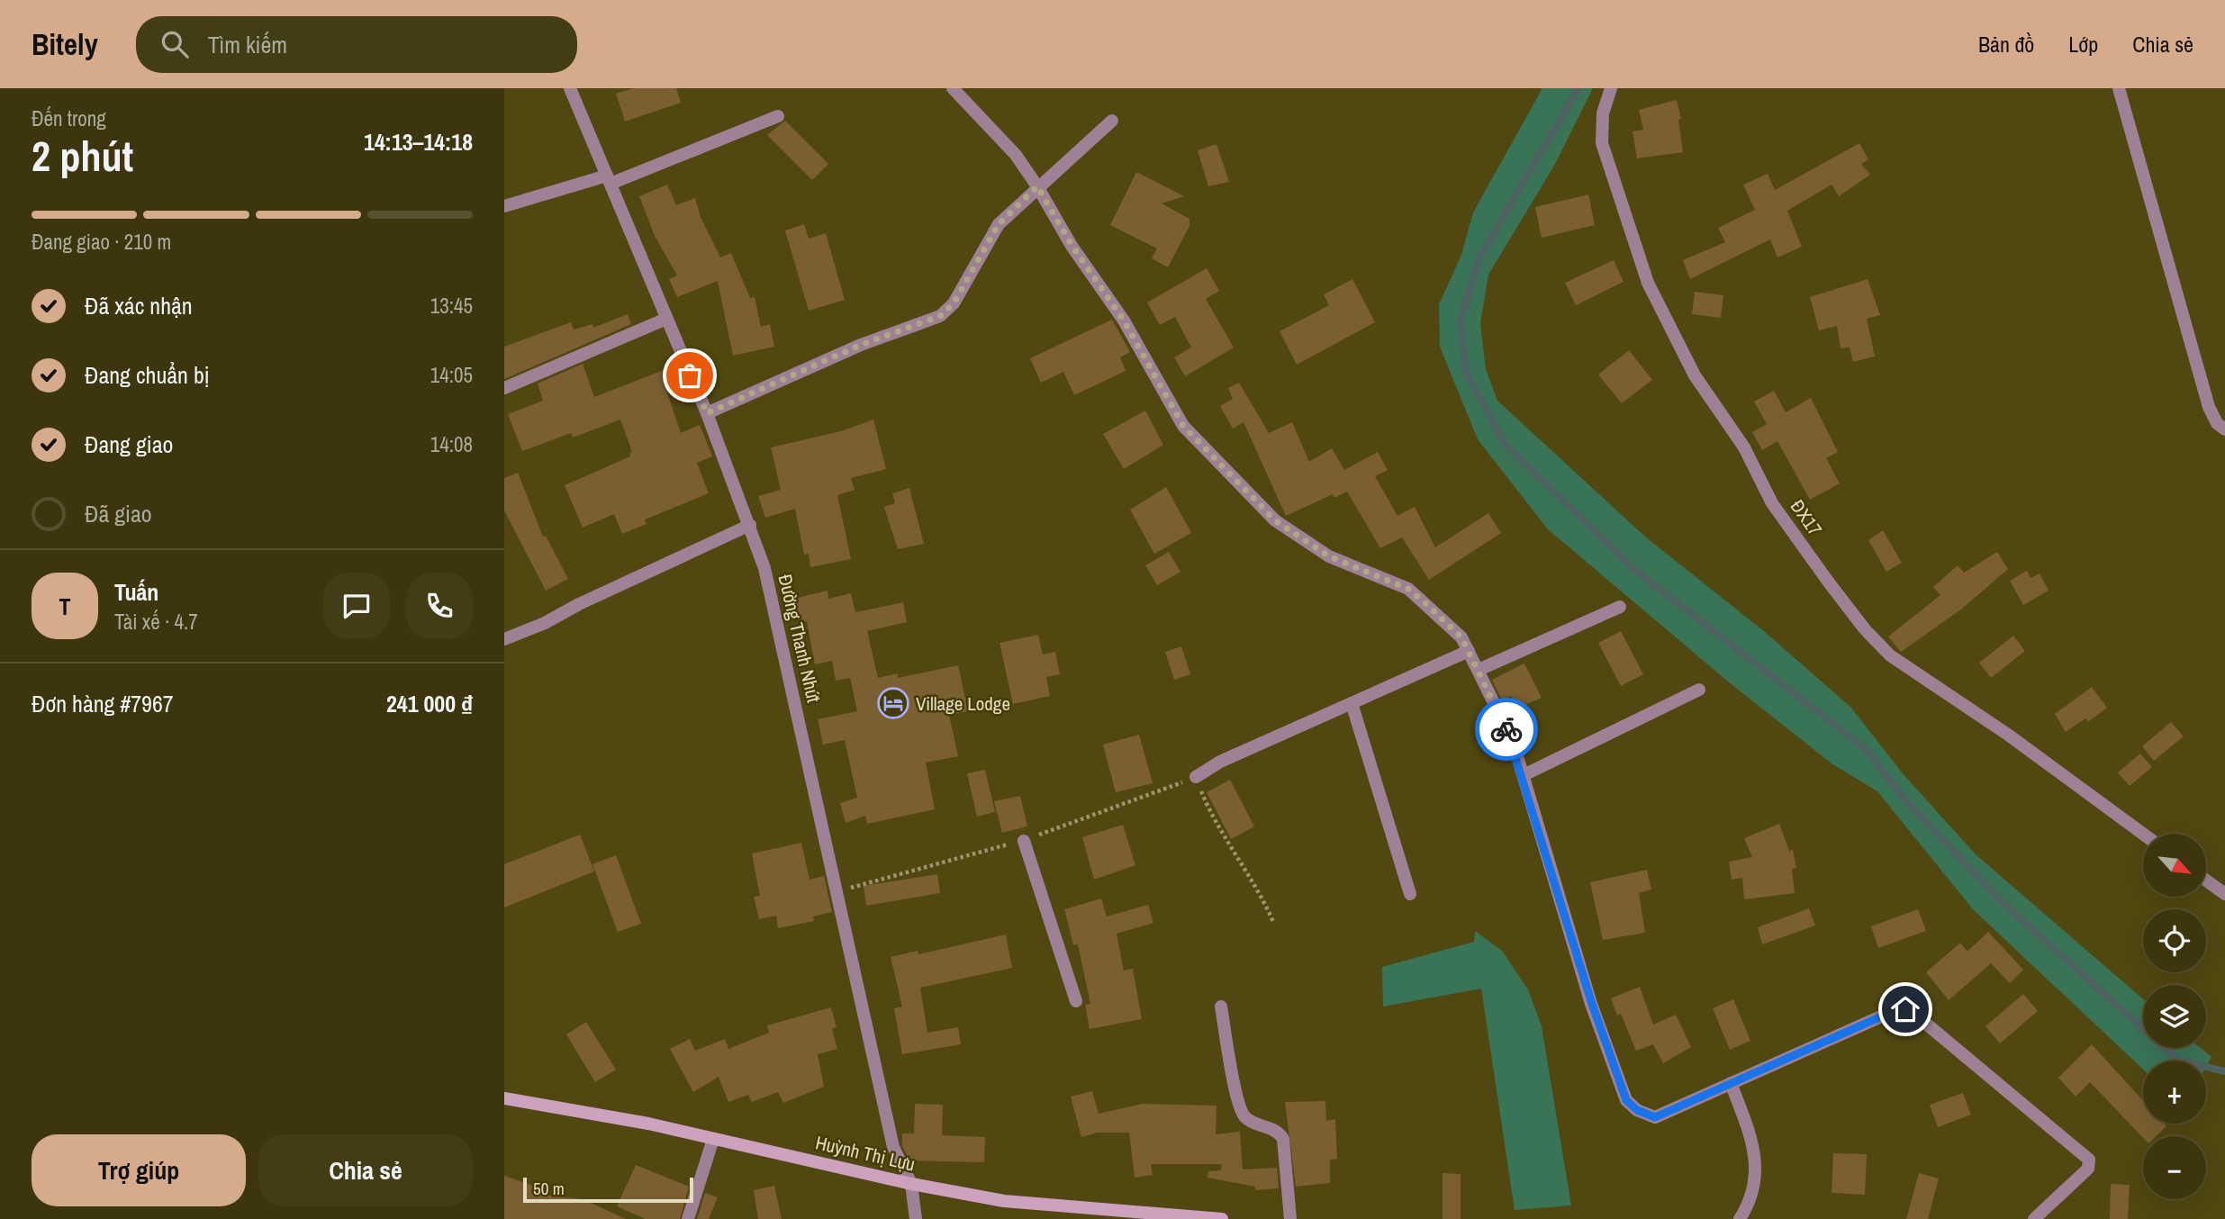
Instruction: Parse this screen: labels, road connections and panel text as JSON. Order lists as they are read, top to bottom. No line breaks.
{"streets":{"street":["ĐX17","Đường Thanh Nhứt","Huỳnh Thị Lựu"]},"crossings":[["Đường Thanh Nhứt","Huỳnh Thị Lựu"]],"places":{"hotel":["Village Lodge"]},"scale_bar":"50 m","north":"bottom right","page":{"header":"Bitely","search":"Tìm kiếm","nav":["Bản đồ","Lớp","Chia sẻ"],"heading":["2 phút","Đến trong","14:13–14:18"],"panel":["Tuấn","Tài xế · 4.7","Đơn hàng #7967","241 000 ₫"],"bar":"Đang giao · 210 m","list":[["Đã xác nhận","13:45"],["Đang chuẩn bị","14:05"],["Đang giao","14:08"],"Đã giao"],"round":"T","map_buttons":["+","−"],"buttons":["Trợ giúp","Chia sẻ"],"scale":"50 m"}}
